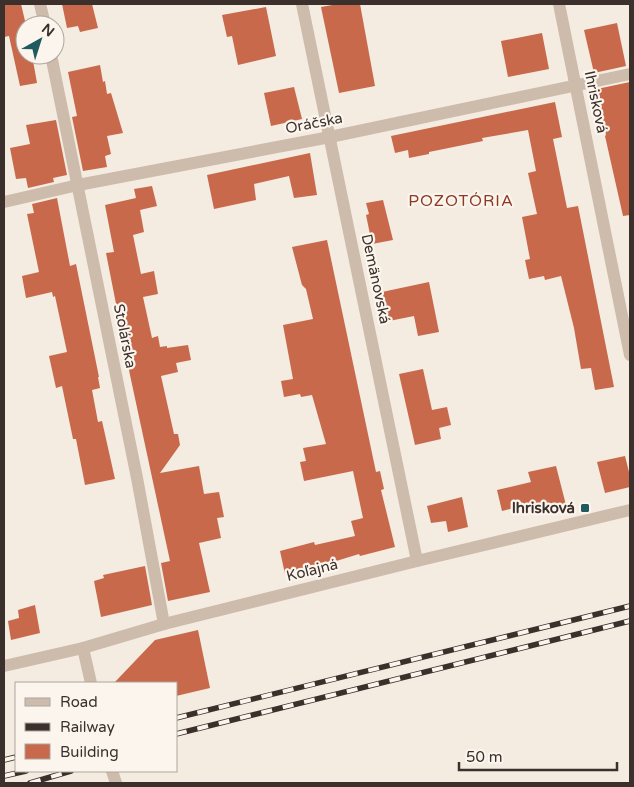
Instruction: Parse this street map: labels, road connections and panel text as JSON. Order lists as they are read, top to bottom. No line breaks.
{"streets":{"street":["Ihrisková","Oráčska","Demänovská","Stolárska","Koľajná"]},"crossings":[["Ihrisková","Oráčska"],["Oráčska","Demänovská"],["Oráčska","Stolárska"],["Demänovská","Koľajná"],["Stolárska","Koľajná"]],"districts":["POZOTÓRIA"],"places":{"transit":["Ihrisková"]},"legend":["Road","Railway","Building"],"scale_bar":"50 m","north":"top right"}
